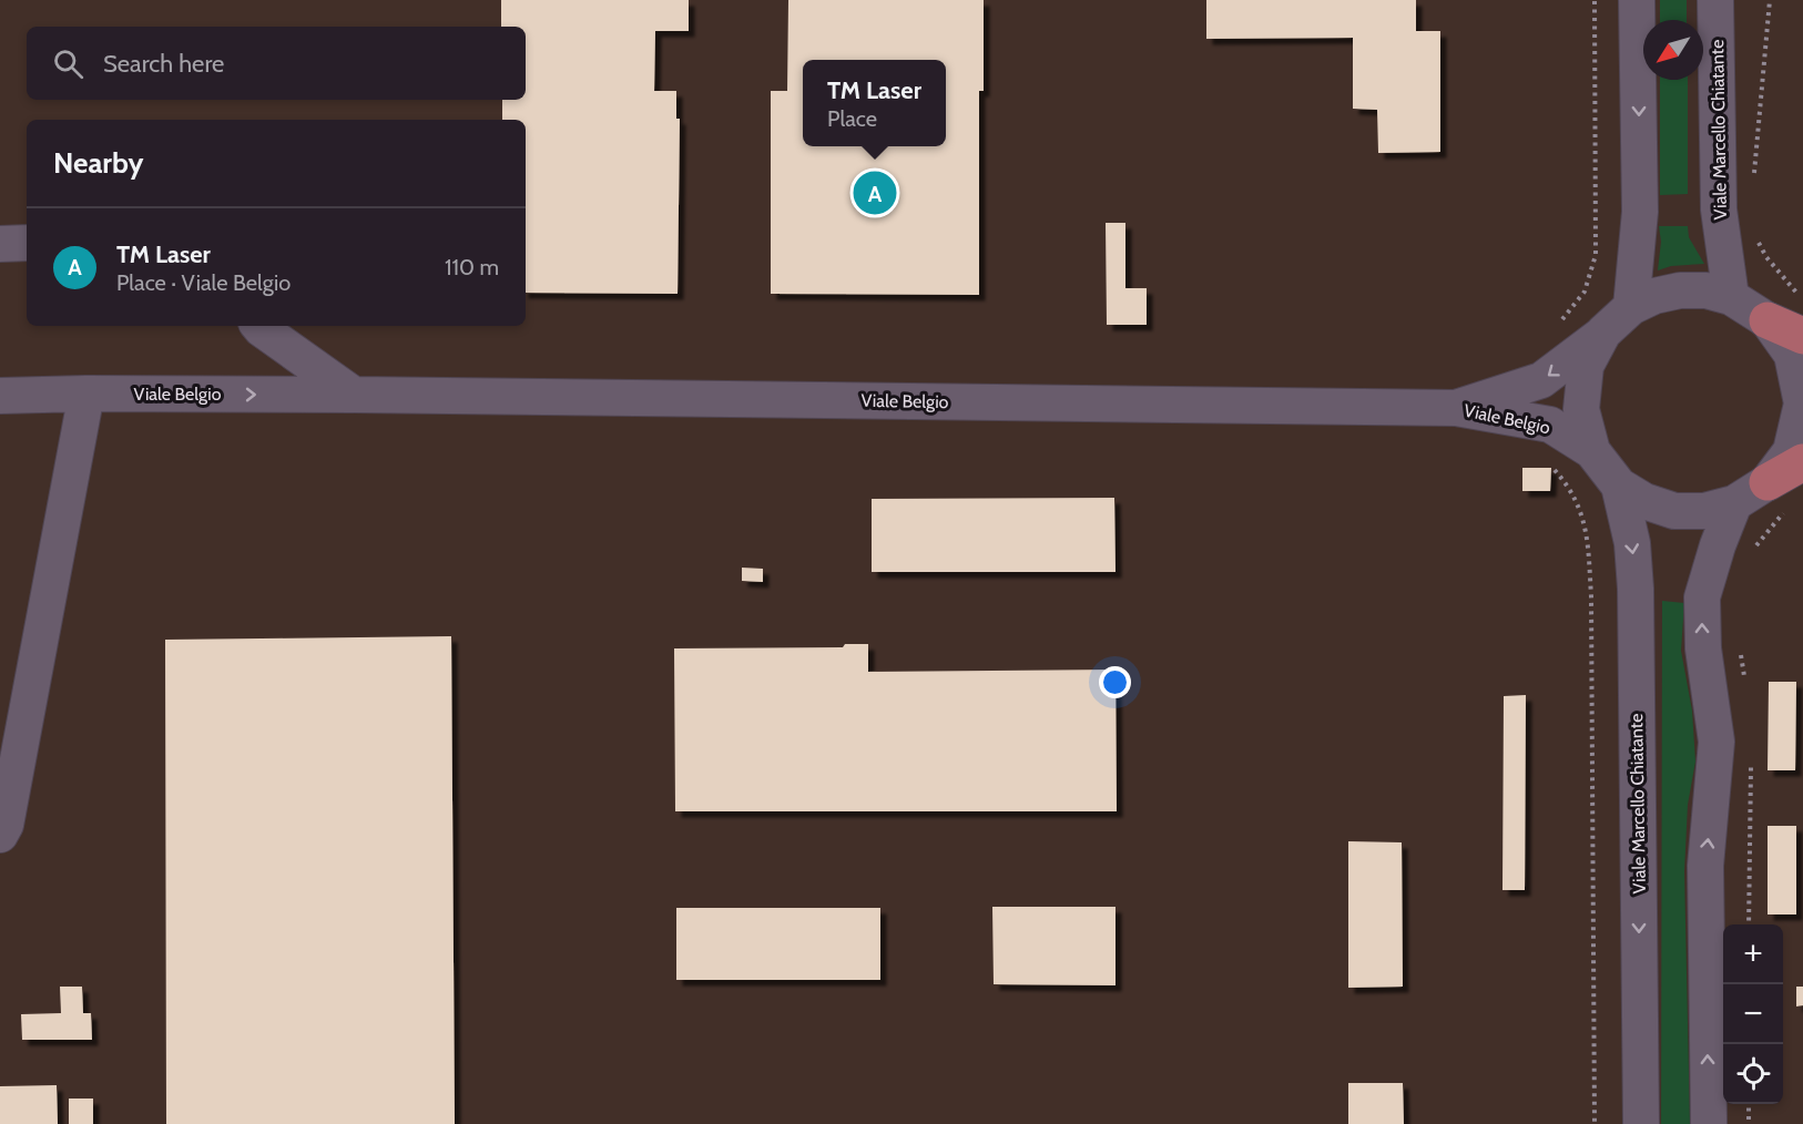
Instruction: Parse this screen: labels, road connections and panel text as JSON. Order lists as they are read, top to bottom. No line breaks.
{"streets":{"street":["Viale Marcello Chiatante","Viale Belgio"]},"crossings":[["Viale Marcello Chiatante","Viale Belgio"]],"north":"bottom left","page":{"search":"Search here","popup":["TM Laser","Place"],"heading":"Nearby","pins":"A","list":[{"mark":"A","name":"TM Laser","note":"Place · Viale Belgio","value":"110 m"}],"map_buttons":["+","−"]}}
